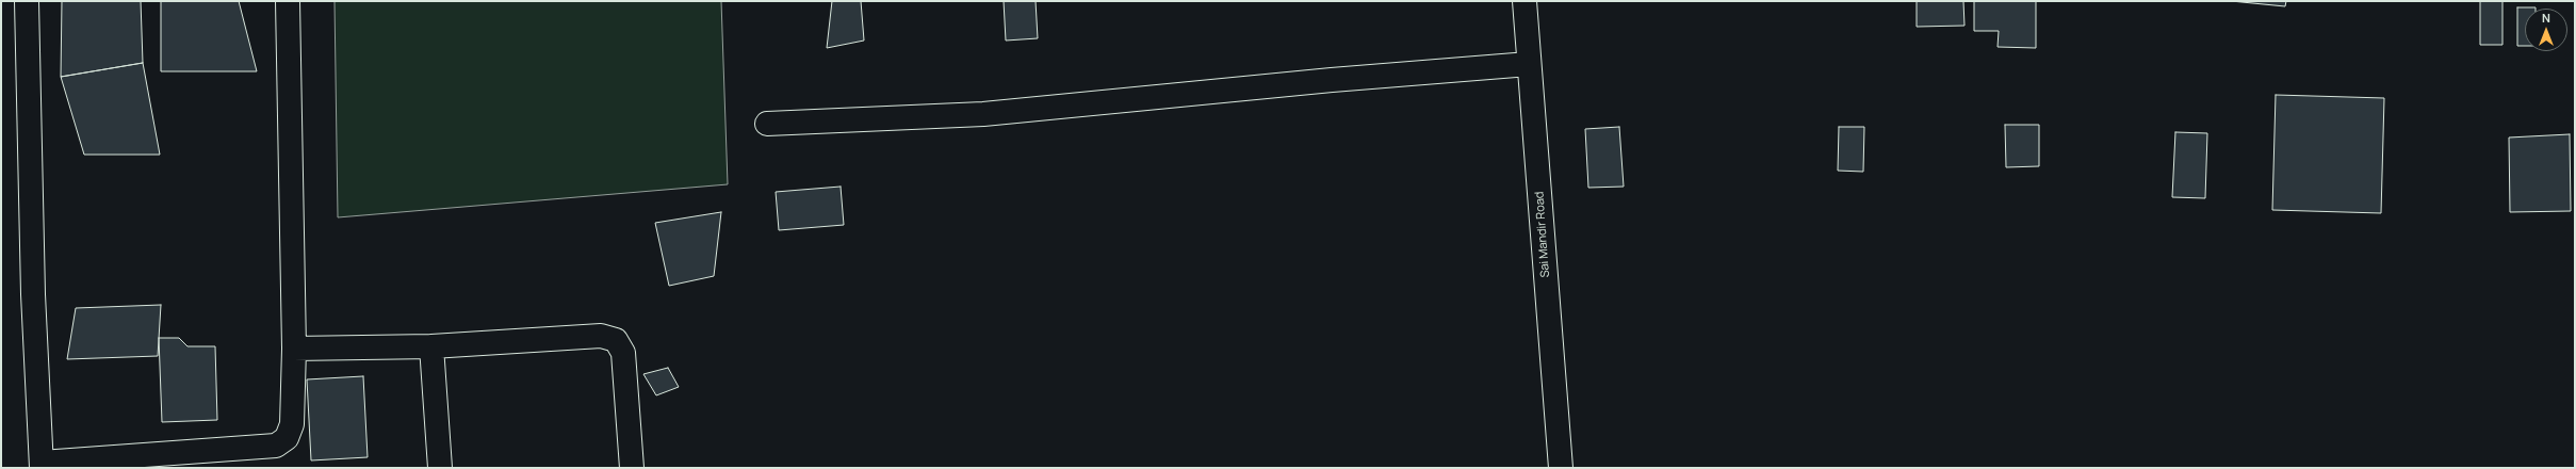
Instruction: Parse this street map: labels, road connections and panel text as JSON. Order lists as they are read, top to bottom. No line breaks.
{"streets":{"street":["Sai Mandir Road"]},"north":"top"}
